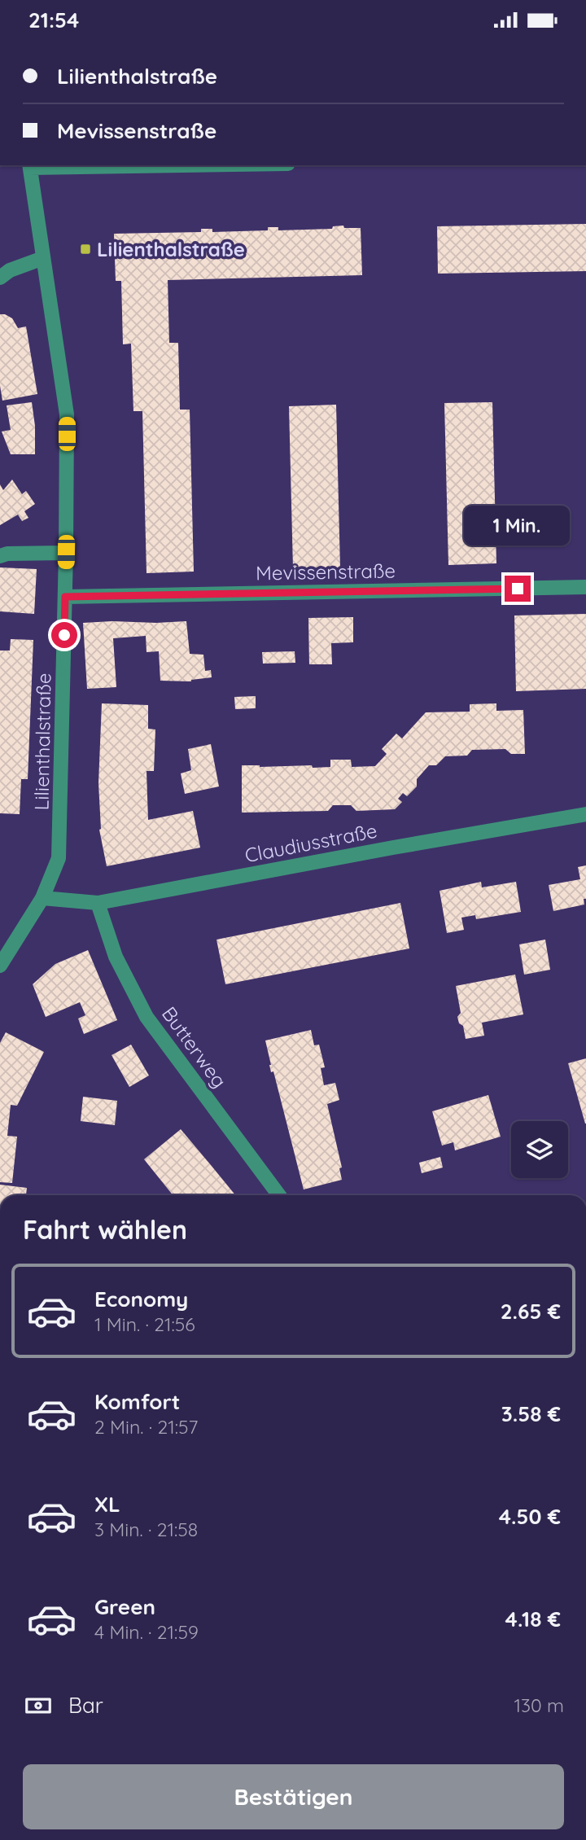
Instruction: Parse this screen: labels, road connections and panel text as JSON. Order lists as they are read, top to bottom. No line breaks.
{"streets":{"street":["Mevissenstraße","Lilienthalstraße","Claudiusstraße","Butterweg"]},"crossings":[["Mevissenstraße","Lilienthalstraße"],["Lilienthalstraße","Claudiusstraße"],["Claudiusstraße","Butterweg"]],"places":{"transit":["Lilienthalstraße"]},"page":{"status":"21:54","banner":["Lilienthalstraße","Mevissenstraße"],"bubble":"1 Min.","heading":"Fahrt wählen","list":[{"name":"Economy","note":"1 Min. · 21:56","value":"2.65 €"},{"name":"Komfort","note":"2 Min. · 21:57","value":"3.58 €"},{"name":"XL","note":"3 Min. · 21:58","value":"4.50 €"},{"name":"Green","note":"4 Min. · 21:59","value":"4.18 €"}],"pay":["Bar","130 m"],"buttons":"Bestätigen"}}
